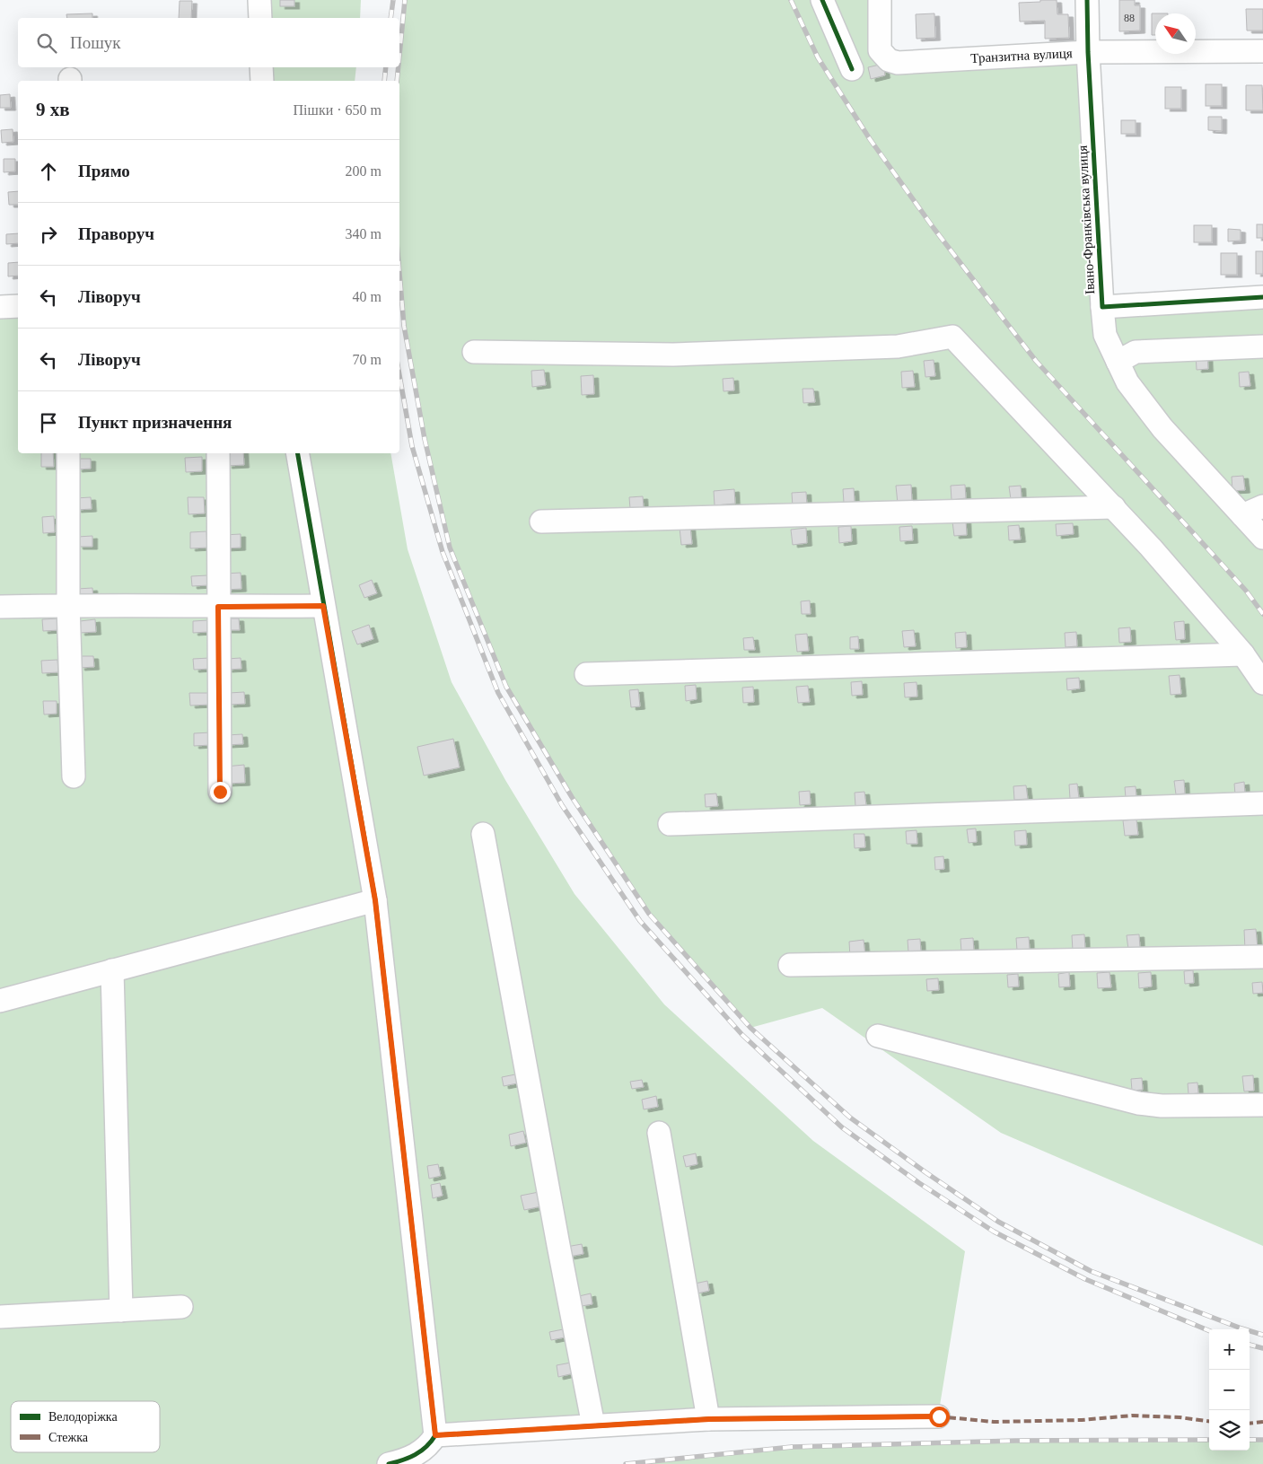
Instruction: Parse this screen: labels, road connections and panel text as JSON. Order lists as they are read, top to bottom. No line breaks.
{"streets":{"street":["Транзитна вулиця","Івано-Франківська вулиця"]},"crossings":[["Транзитна вулиця","Івано-Франківська вулиця"]],"house_numbers":["88"],"legend":["Велодоріжка","Стежка"],"north":"top left","page":{"search":"Пошук","heading":["9 хв","Пішки · 650 m"],"list":[["Прямо","200 m"],["Праворуч","340 m"],["Ліворуч","40 m"],["Ліворуч","70 m"],"Пункт призначення"],"map_buttons":["+","−"]}}
